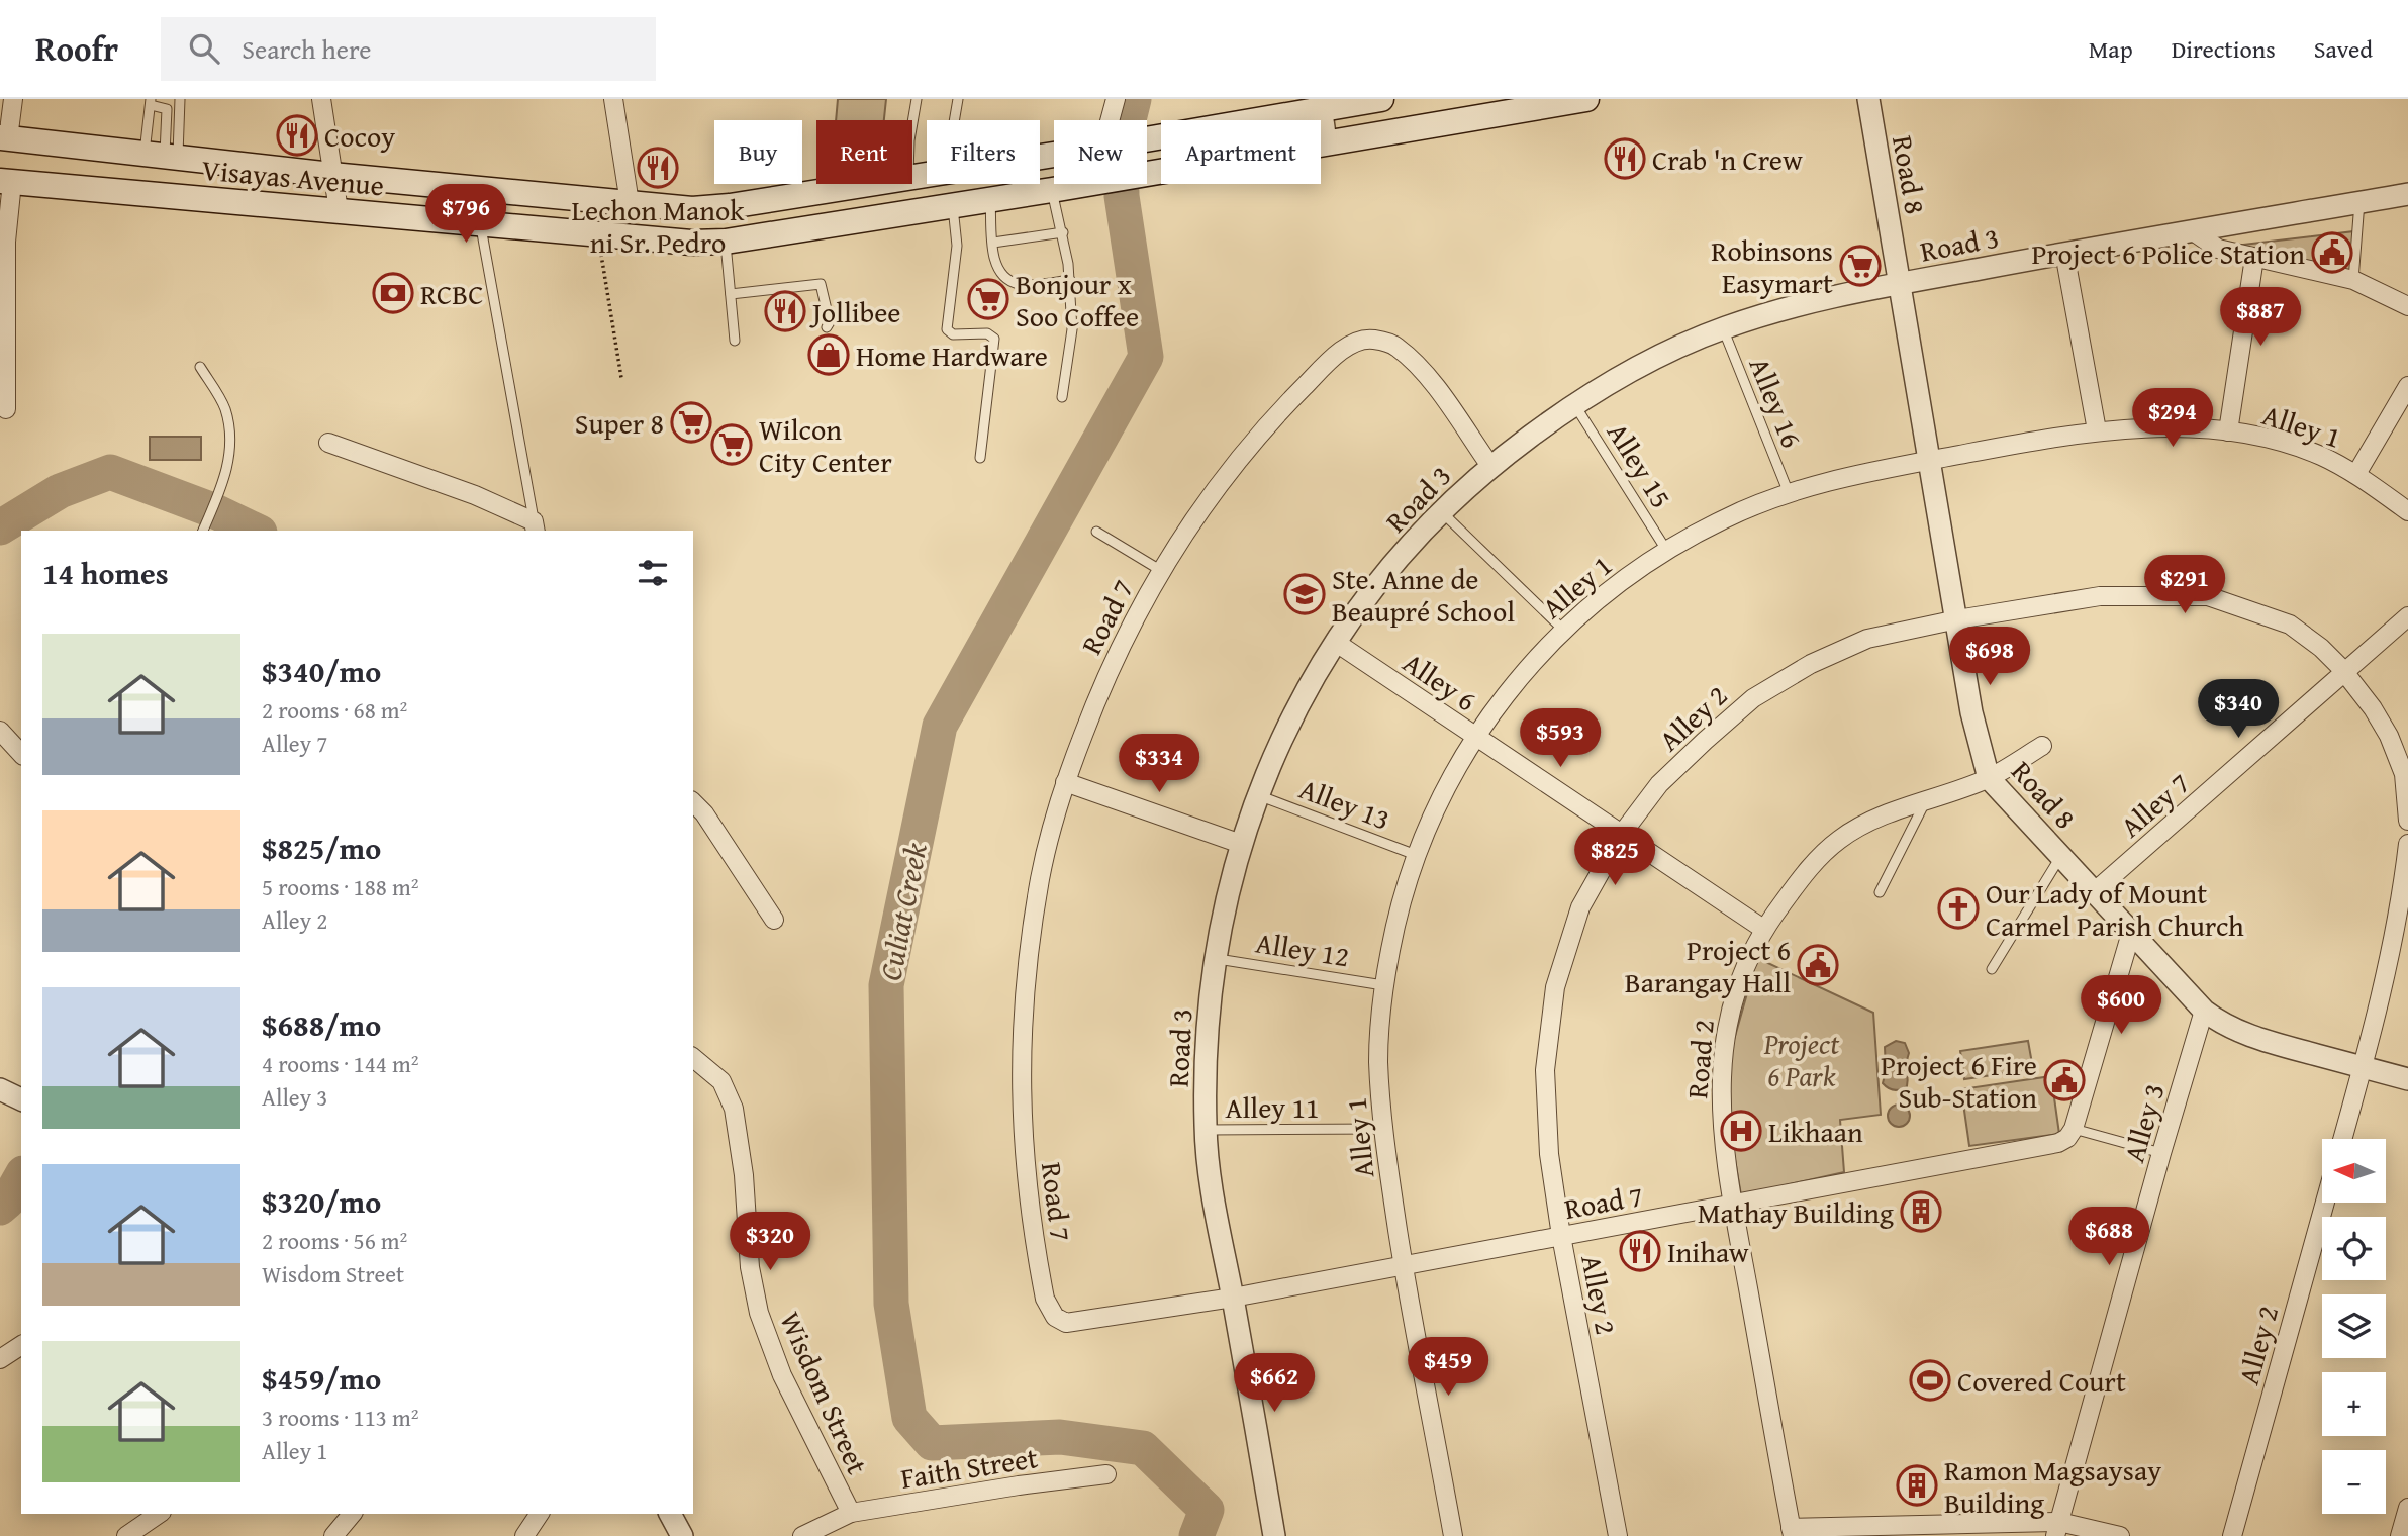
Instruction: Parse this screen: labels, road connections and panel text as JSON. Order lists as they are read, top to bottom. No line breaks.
{"streets":{"main road":["Visayas Avenue"],"street":["Road 8","Road 3","Alley 1","Road 7","Alley 6","Alley 2","Alley 7","Road 2","Alley 3","Wisdom Street","Faith Street"],"lane":["Alley 16","Alley 15","Alley 13","Alley 12","Alley 11"]},"crossings":[["Road 8","Road 3"],["Road 8","Alley 1"],["Road 8","Alley 2"],["Road 8","Alley 7"],["Road 8","Road 2"],["Road 8","Alley 3"],["Road 3","Alley 16"],["Road 3","Alley 15"],["Road 3","Road 7"],["Road 3","Alley 6"],["Road 3","Alley 13"],["Road 3","Alley 12"],["Road 3","Alley 11"],["Alley 16","Alley 1"],["Alley 1","Alley 15"],["Alley 1","Road 7"],["Alley 1","Alley 6"],["Alley 1","Alley 13"],["Alley 1","Alley 12"],["Alley 1","Alley 11"],["Road 7","Alley 2"],["Road 7","Road 2"],["Alley 6","Alley 2"],["Alley 6","Road 2"],["Alley 2","Alley 7"],["Wisdom Street","Faith Street"]],"water":["Culiat Creek"],"parks":["Project 6 Park"],"places":{"restaurant":["Cocoy","Crab 'n Crew","Lechon Manok ni Sr. Pedro","Jollibee","Inihaw"],"public building":["Project 6 Police Station","Project 6 Barangay Hall","Project 6 Fire Sub-Station"],"supermarket":["Robinsons Easymart","Bonjour x Soo Coffee","Super 8","Wilcon City Center"],"bank":["RCBC"],"shop":["Home Hardware"],"school or university":["Ste. Anne de Beaupré School"],"church":["Our Lady of Mount Carmel Parish Church"],"hospital":["Likhaan"],"building":["Mathay Building","Ramon Magsaysay Building"],"sports":["Covered Court"]},"north":"left","page":{"header":"Roofr","search":"Search here","nav":["Map","Directions","Saved"],"chip":["Buy","Rent","Filters","New","Apartment"],"price":["$796","$887","$294","$291","$698","$340","$593","$334","$825","$600","$688","$320","$459","$662"],"heading":"14 homes","list":[{"name":"$340/mo","note":"2 rooms · 68 m² · Alley 7"},{"name":"$825/mo","note":"5 rooms · 188 m² · Alley 2"},{"name":"$688/mo","note":"4 rooms · 144 m² · Alley 3"},{"name":"$320/mo","note":"2 rooms · 56 m² · Wisdom Street"},{"name":"$459/mo","note":"3 rooms · 113 m² · Alley 1"}],"map_buttons":["+","−"]}}
